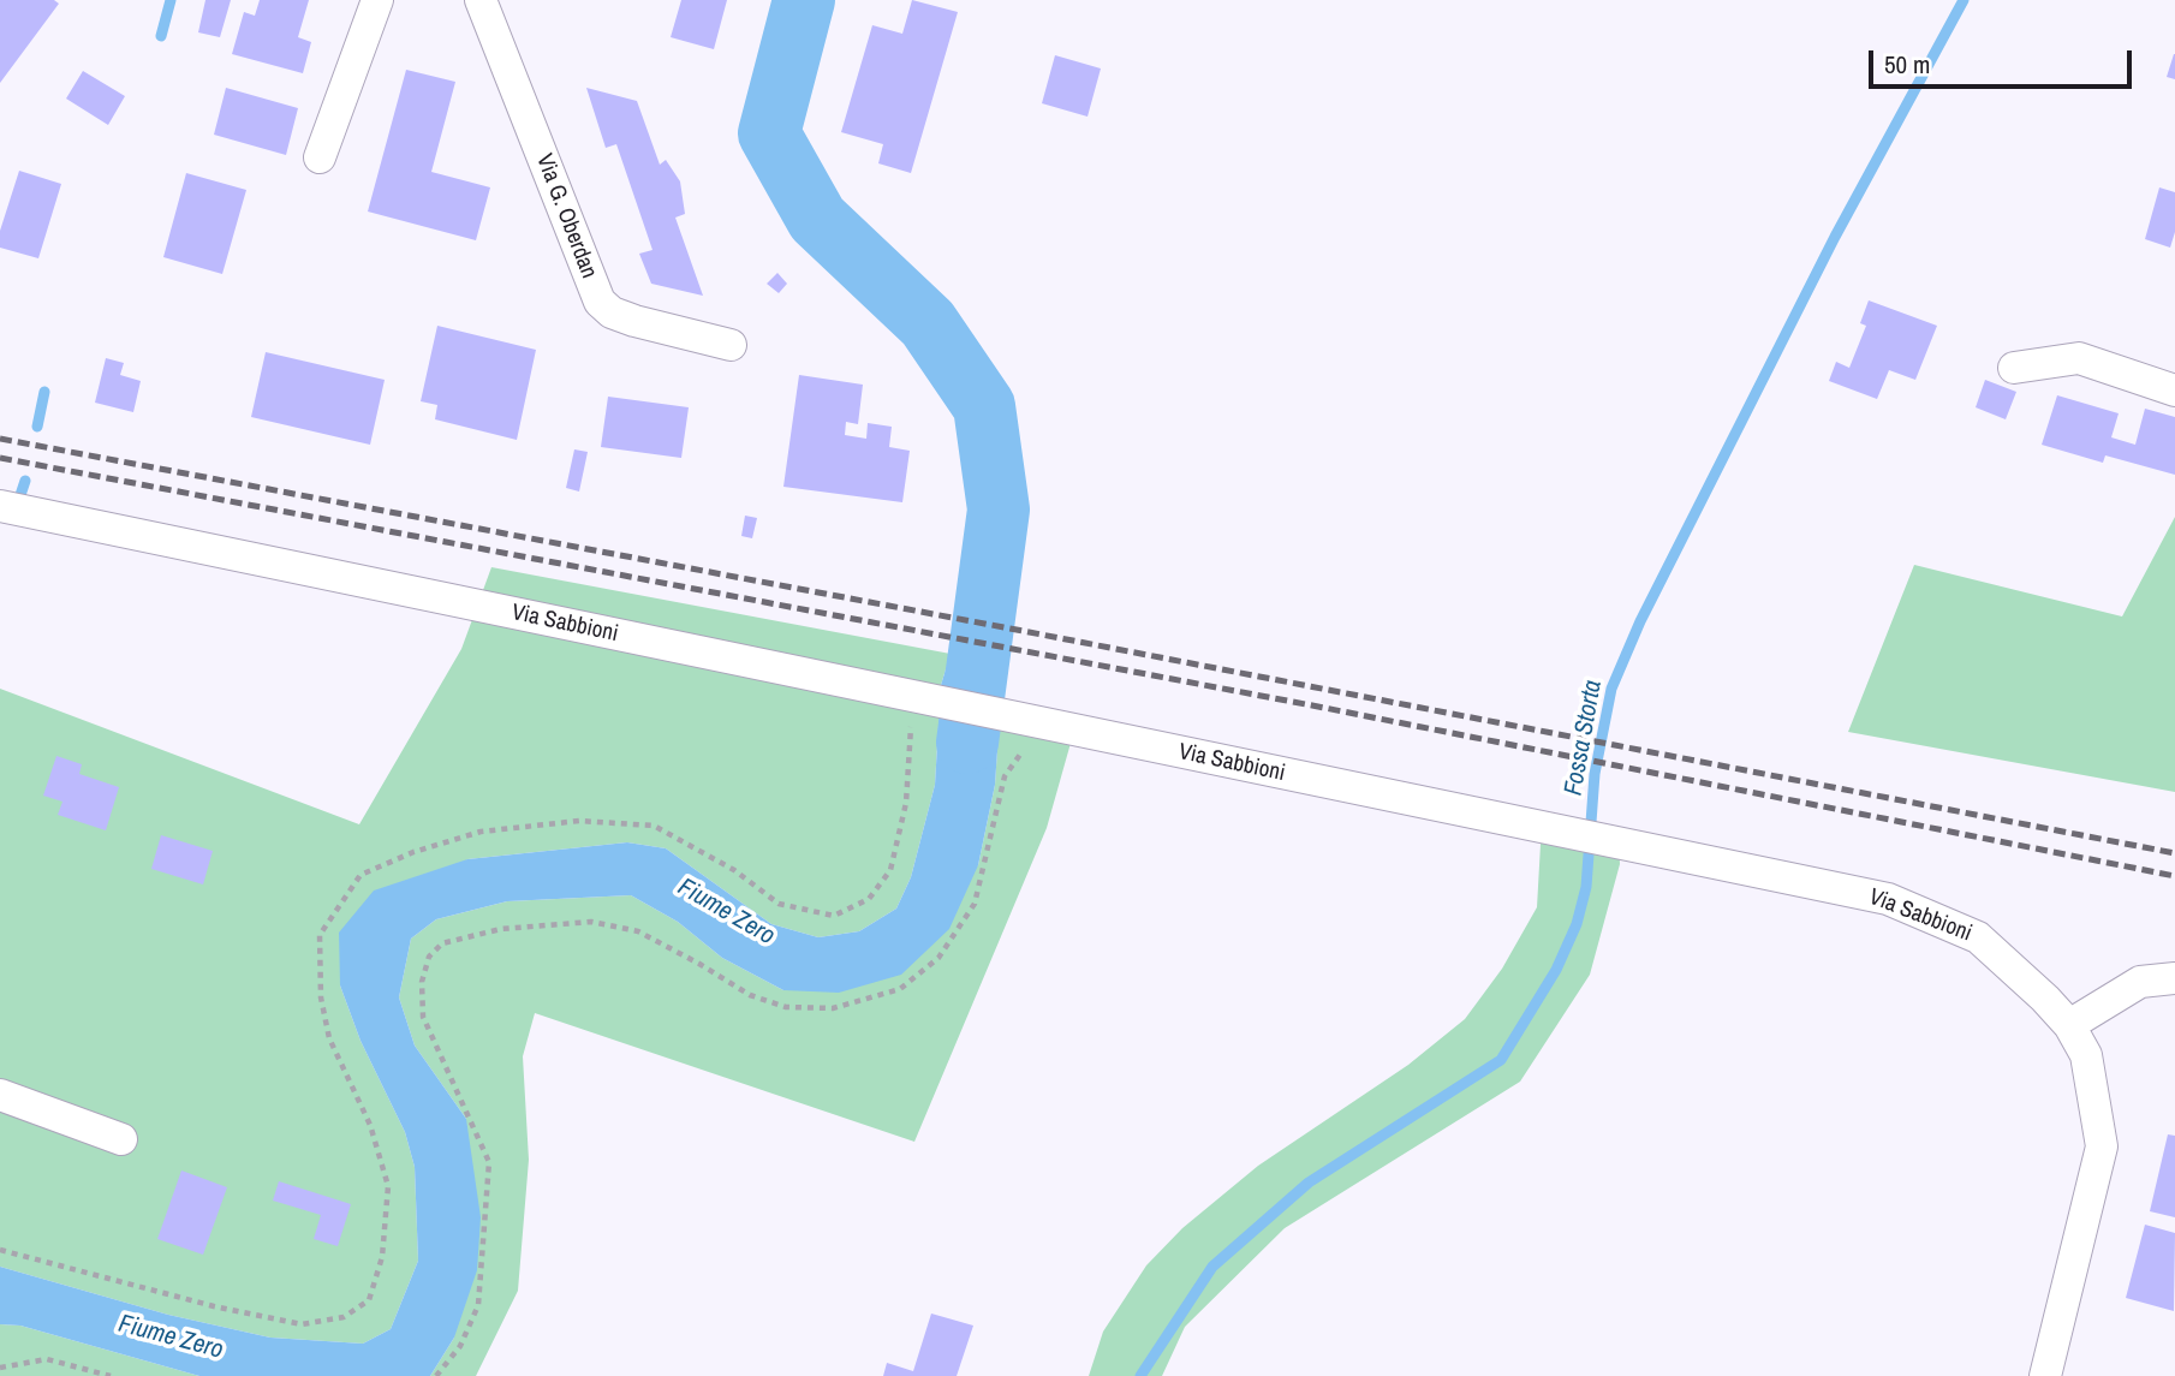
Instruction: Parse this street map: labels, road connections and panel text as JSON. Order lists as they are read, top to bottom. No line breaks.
{"streets":{"street":["Via G. Oberdan","Via Sabbioni"]},"water":["Fossa Storta","Fiume Zero"],"scale_bar":"50 m"}
